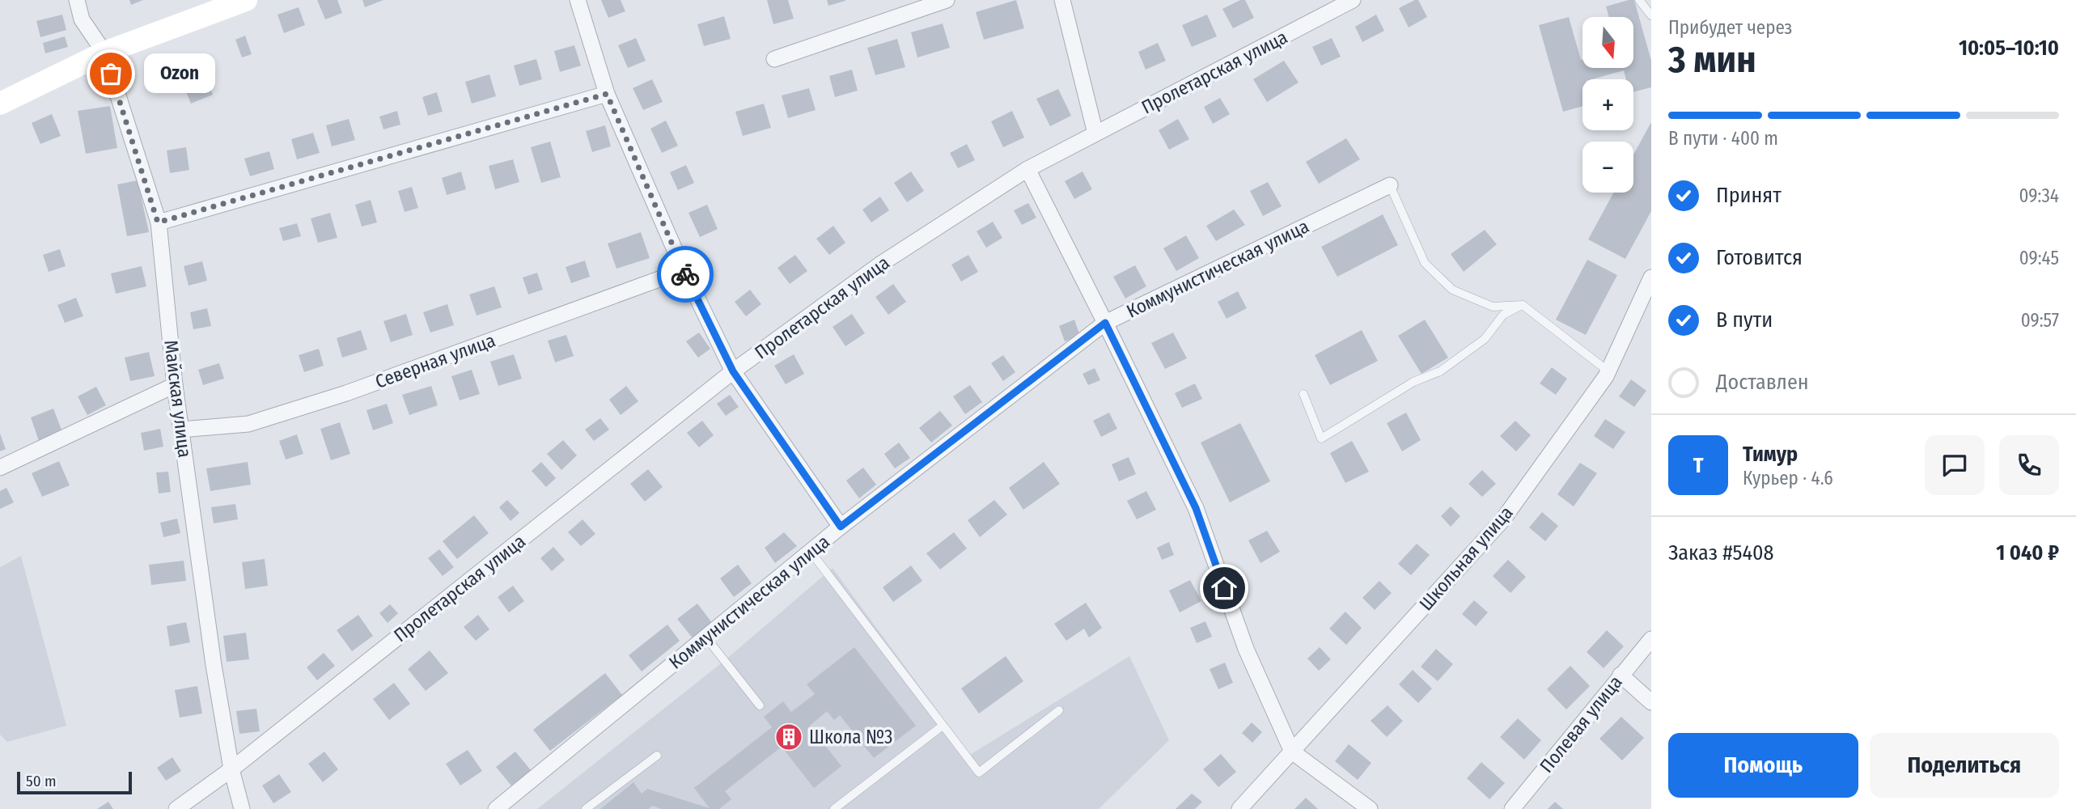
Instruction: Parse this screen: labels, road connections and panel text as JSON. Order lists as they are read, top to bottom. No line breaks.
{"streets":{"street":["Пролетарская улица","Коммунистическая улица","Северная улица","Майская улица","Школьная улица","Полевая улица"]},"crossings":[["Пролетарская улица","Майская улица"],["Северная улица","Майская улица"]],"places":{"other":["Ozon"],"building":["Школа №3"]},"scale_bar":"50 m","north":"bottom","page":{"heading":["3 мин","Прибудет через","10:05–10:10"],"panel":["Тимур","Курьер · 4.6","Заказ #5408","1 040 ₽"],"map_buttons":["+","−"],"bubble":"Ozon","bar":"В пути · 400 m","list":[["Принят","09:34"],["Готовится","09:45"],["В пути","09:57"],"Доставлен"],"round":"Т","buttons":["Помощь","Поделиться"],"scale":"50 m"}}
